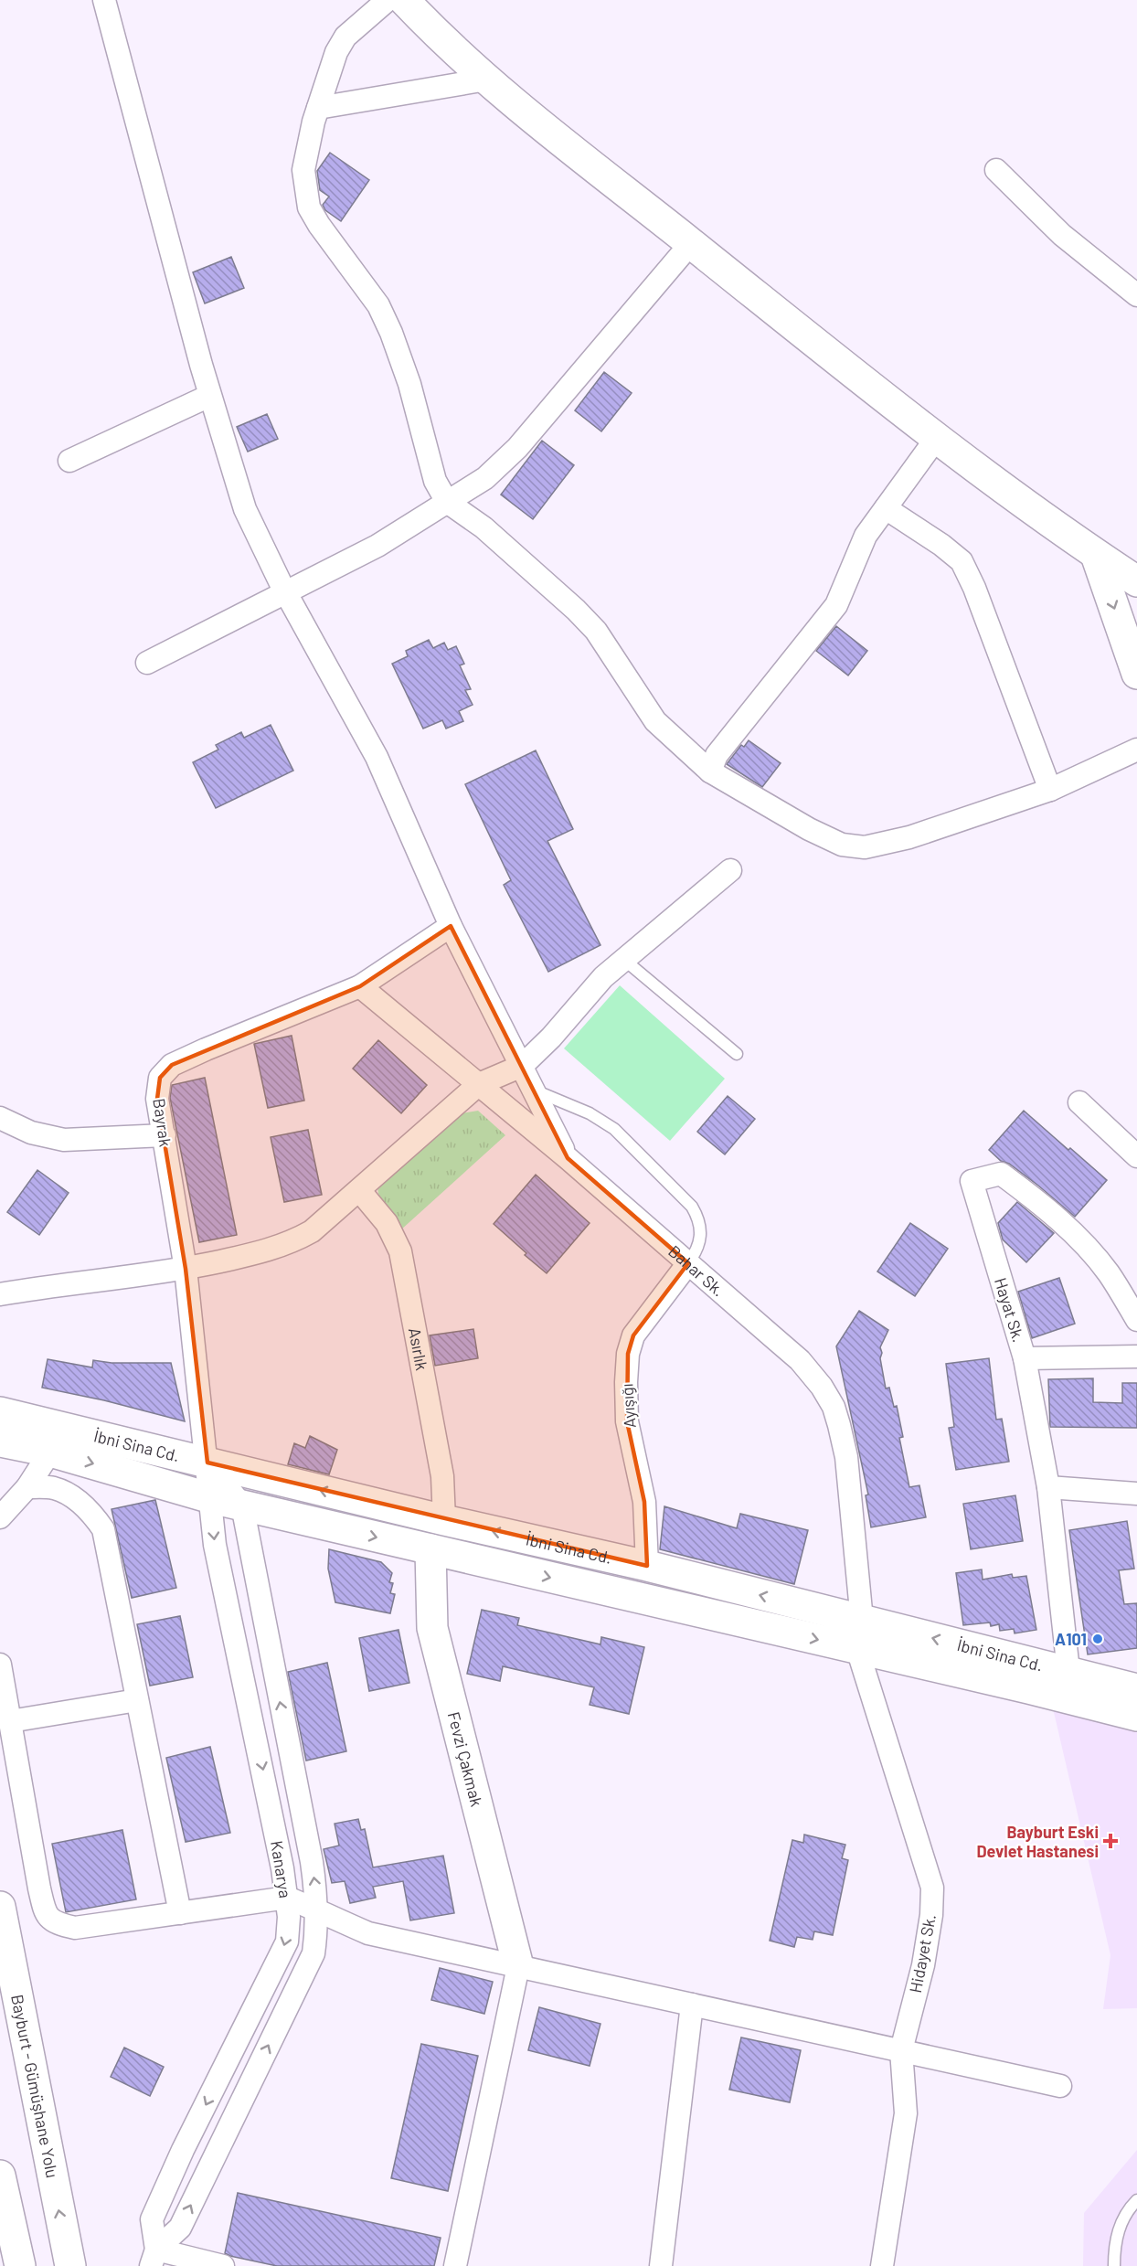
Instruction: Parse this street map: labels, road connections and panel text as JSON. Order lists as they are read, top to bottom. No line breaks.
{"streets":{"main road":["İbni Sina Cd.","Fevzi Çakmak","Bayburt - Gümüşhane Yolu"],"street":["Bayrak","Bahar Sk.","Hayat Sk.","Asırlık","Ayışığı","Kanarya","Hidayet Sk."]},"crossings":[["Bayrak","Bahar Sk."],["Bayrak","İbni Sina Cd."],["Bayrak","Kanarya"],["Bahar Sk.","Ayışığı"],["Bahar Sk.","İbni Sina Cd."],["Bahar Sk.","Hidayet Sk."],["Hayat Sk.","İbni Sina Cd."],["Asırlık","İbni Sina Cd."],["Ayışığı","İbni Sina Cd."],["İbni Sina Cd.","Fevzi Çakmak"],["İbni Sina Cd.","Kanarya"],["İbni Sina Cd.","Hidayet Sk."]],"one_way":["Bayburt - Gümüşhane Yolu"],"places":{"other":["A101"],"health":["Bayburt Eski Devlet Hastanesi"]}}
